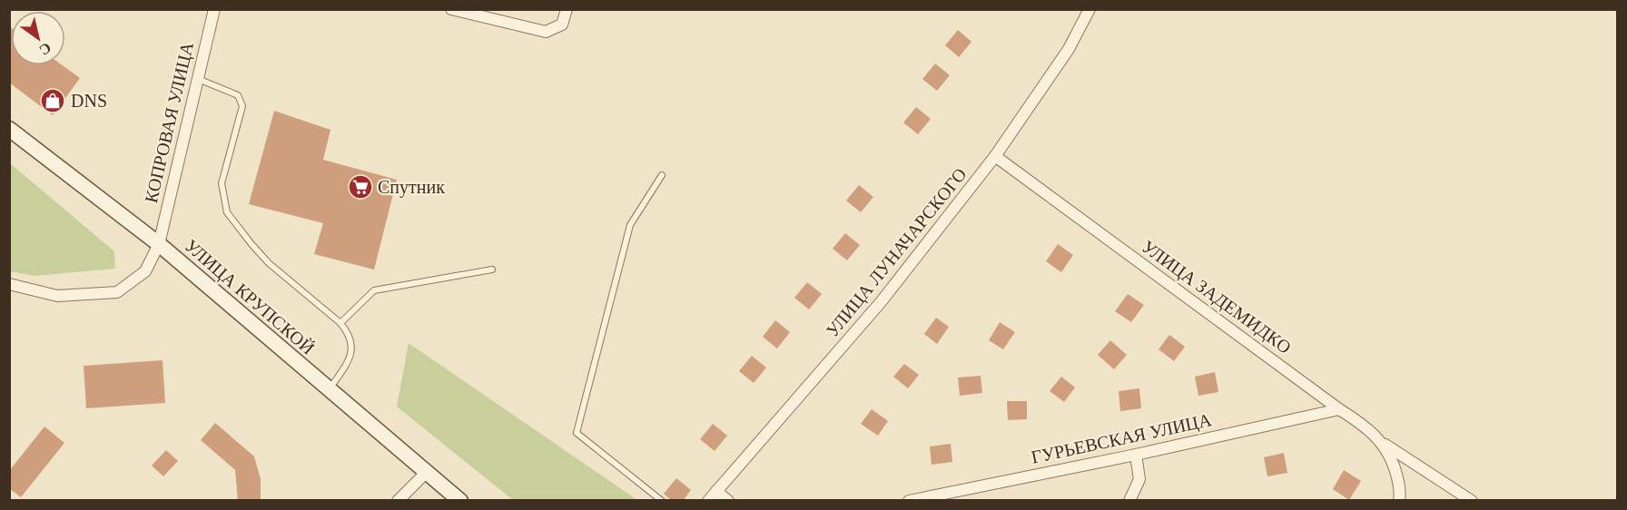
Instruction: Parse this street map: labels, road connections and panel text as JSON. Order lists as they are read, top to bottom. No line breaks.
{"streets":{"street":["КОПРОВАЯ УЛИЦА","УЛИЦА ЛУНАЧАРСКОГО","УЛИЦА КРУПСКОЙ","УЛИЦА ЗАДЕМИДКО","ГУРЬЕВСКАЯ УЛИЦА"]},"crossings":[["КОПРОВАЯ УЛИЦА","УЛИЦА КРУПСКОЙ"],["УЛИЦА ЛУНАЧАРСКОГО","УЛИЦА ЗАДЕМИДКО"],["УЛИЦА ЗАДЕМИДКО","ГУРЬЕВСКАЯ УЛИЦА"]],"places":{"shop":["DNS"],"supermarket":["Спутник"]},"north":"bottom right"}
